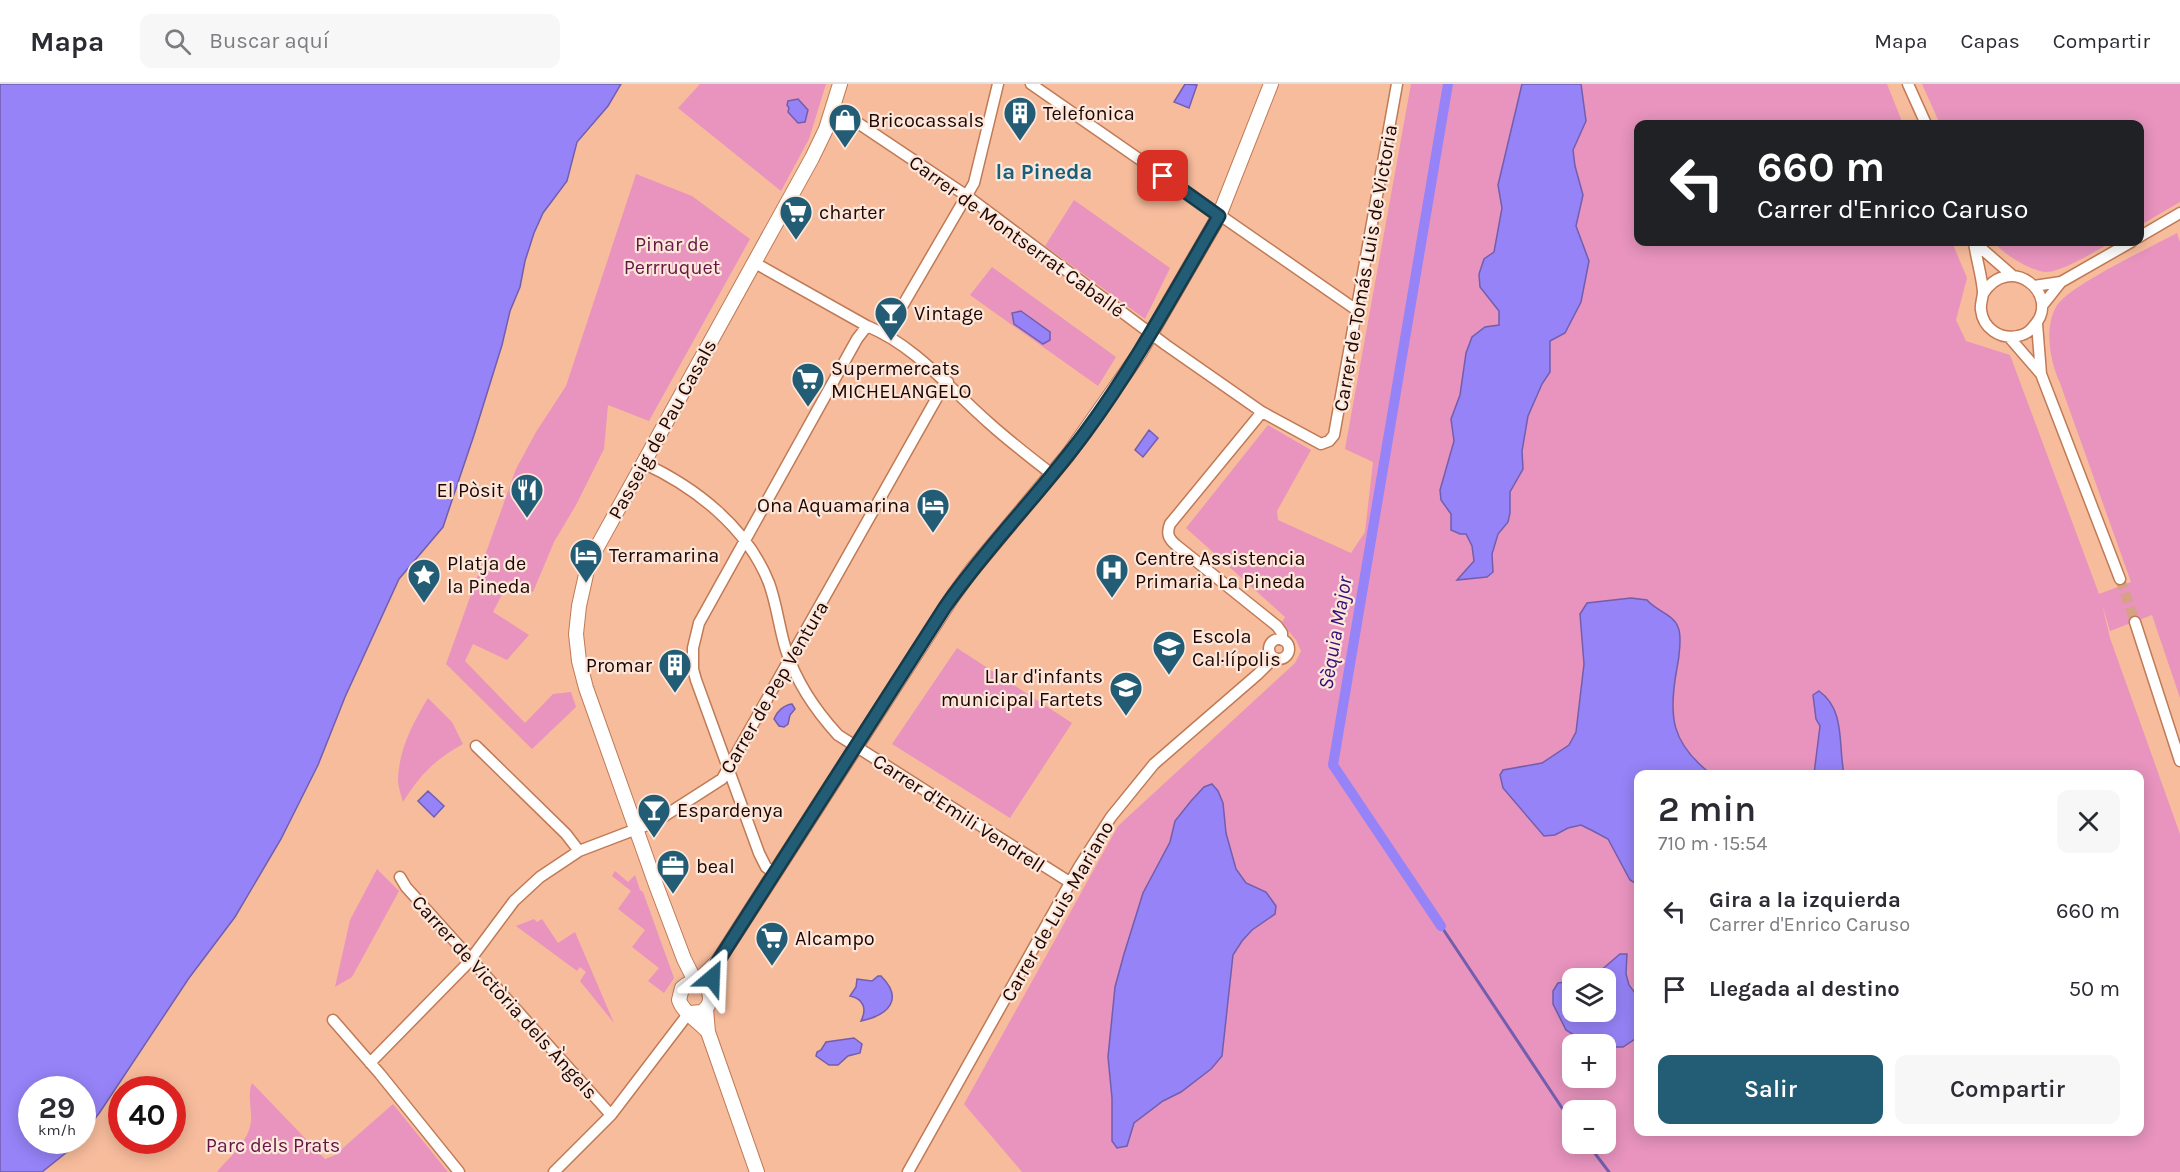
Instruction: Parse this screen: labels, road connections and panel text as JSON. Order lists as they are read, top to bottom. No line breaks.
{"streets":{"street":["Carrer de Montserrat Caballé","Carrer de Tomás Luis de Victoria","Passeig de Pau Casals","Carrer de Pep Ventura","Carrer d'Emili Vendrell","Carrer de Luis Mariano","Carrer de Victòria dels Àngels"]},"crossings":[["Carrer de Montserrat Caballé","Carrer de Tomás Luis de Victoria"],["Carrer de Montserrat Caballé","Passeig de Pau Casals"],["Carrer de Montserrat Caballé","Carrer de Luis Mariano"],["Passeig de Pau Casals","Carrer de Pep Ventura"],["Passeig de Pau Casals","Carrer d'Emili Vendrell"],["Carrer de Pep Ventura","Carrer d'Emili Vendrell"],["Carrer de Pep Ventura","Carrer de Victòria dels Àngels"],["Carrer d'Emili Vendrell","Carrer de Luis Mariano"]],"districts":["la Pineda"],"water":["Sèquia Major"],"parks":["Pinar de Perrruquet","Parc dels Prats"],"places":{"building":["Telefonica","Promar"],"shop":["Bricocassals"],"supermarket":["charter","Supermercats MICHELANGELO","Alcampo"],"bar":["Vintage","Espardenya"],"restaurant":["El Pòsit"],"hotel":["Ona Aquamarina","Terramarina"],"hospital":["Centre Assistencia Primaria La Pineda"],"place":["Platja de la Pineda"],"school or university":["Escola Cal·lípolis","Llar d'infants municipal Fartets"],"office":["beal"]},"page":{"header":"Mapa","search":"Buscar aquí","nav":["Mapa","Capas","Compartir"],"turn":["660 m","Carrer d'Enrico Caruso"],"heading":["2 min","710 m · 15:54"],"list":[{"name":"Gira a la izquierda","note":"Carrer d'Enrico Caruso","value":"660 m"},{"name":"Llegada al destino","value":"50 m"}],"map_buttons":["+","−"],"buttons":["Salir","Compartir"],"speed":"29 km/h","limit":"40"}}
